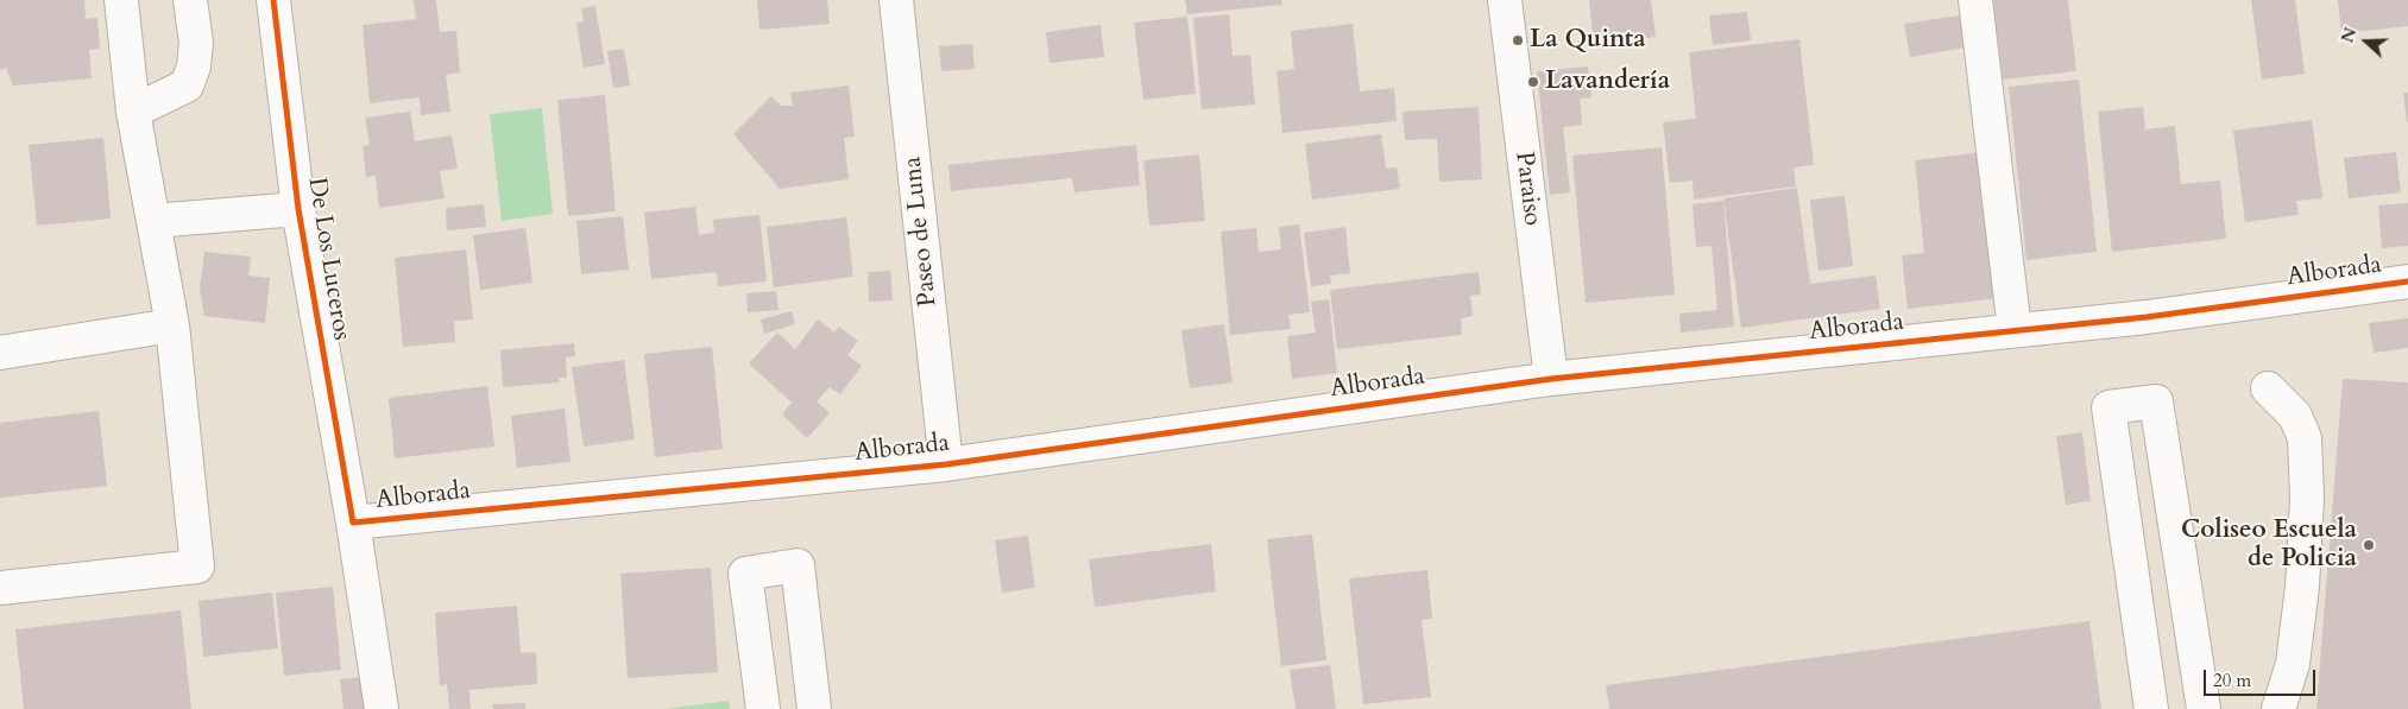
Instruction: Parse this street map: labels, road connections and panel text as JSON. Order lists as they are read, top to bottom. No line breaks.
{"streets":{"street":["Paraiso","Paseo de Luna","De Los Luceros","Alborada"]},"crossings":[["Paraiso","Alborada"],["Paseo de Luna","Alborada"],["De Los Luceros","Alborada"]],"places":["La Quinta","Lavandería","Coliseo Escuela de Policia"],"scale_bar":"20 m","north":"left"}
